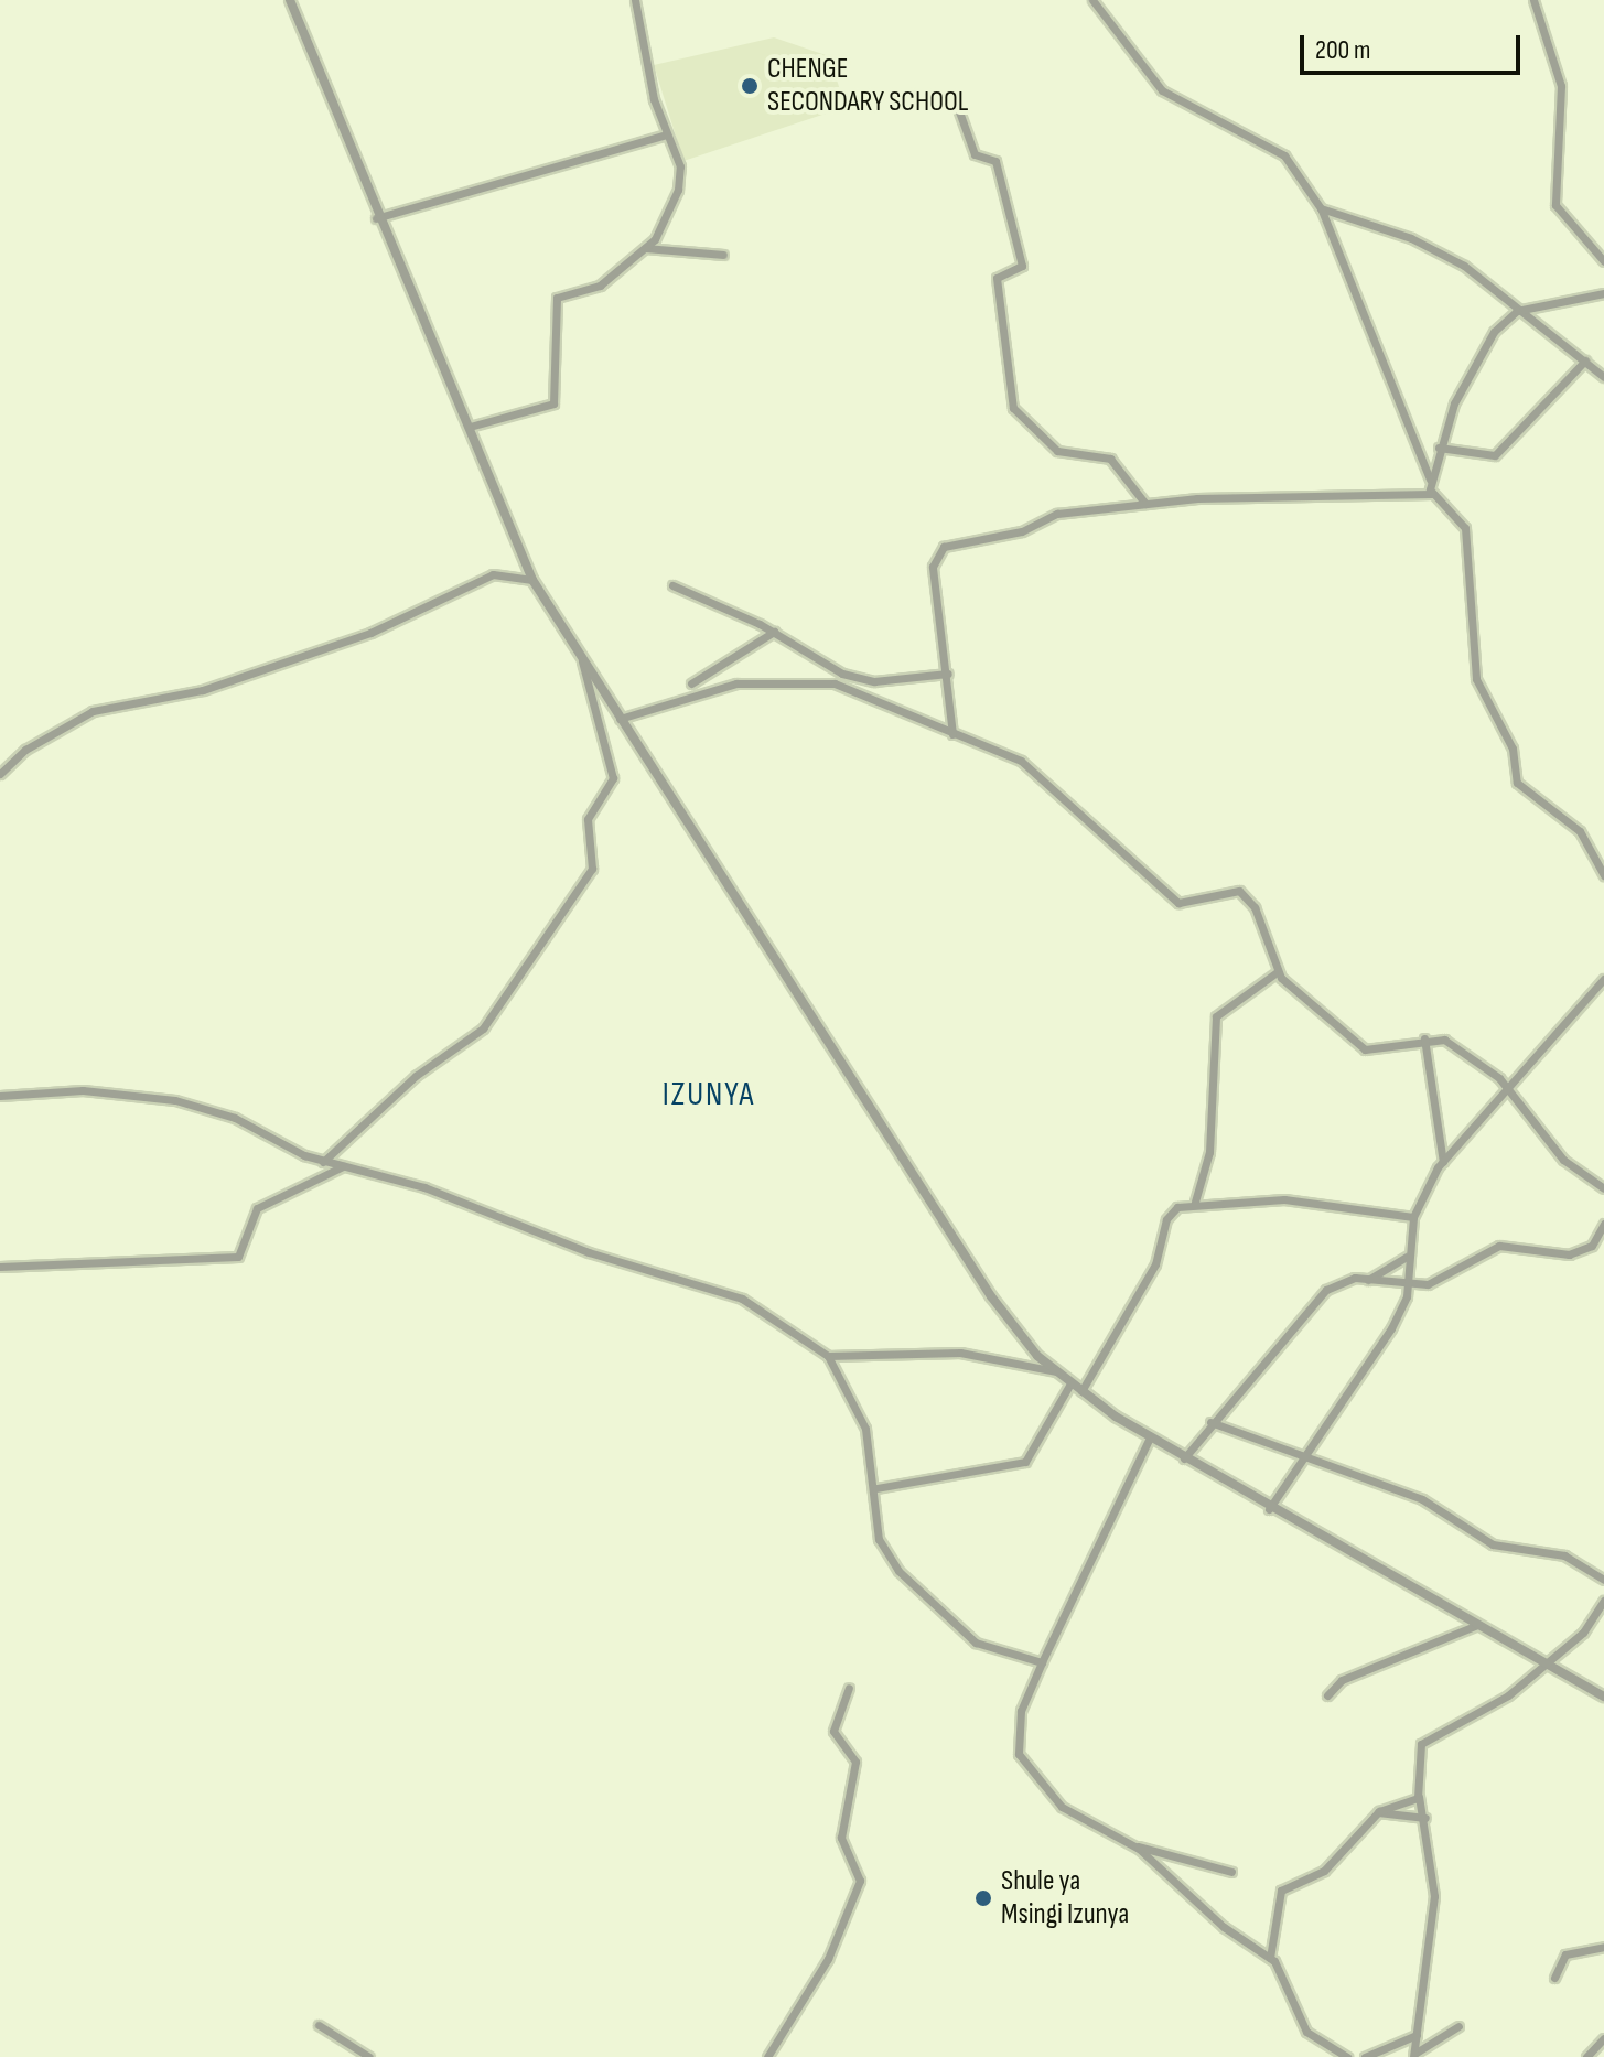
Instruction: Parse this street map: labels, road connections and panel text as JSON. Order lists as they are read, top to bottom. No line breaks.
{"districts":["IZUNYA"],"places":["CHENGE SECONDARY SCHOOL","Shule ya Msingi Izunya"],"scale_bar":"200 m"}
